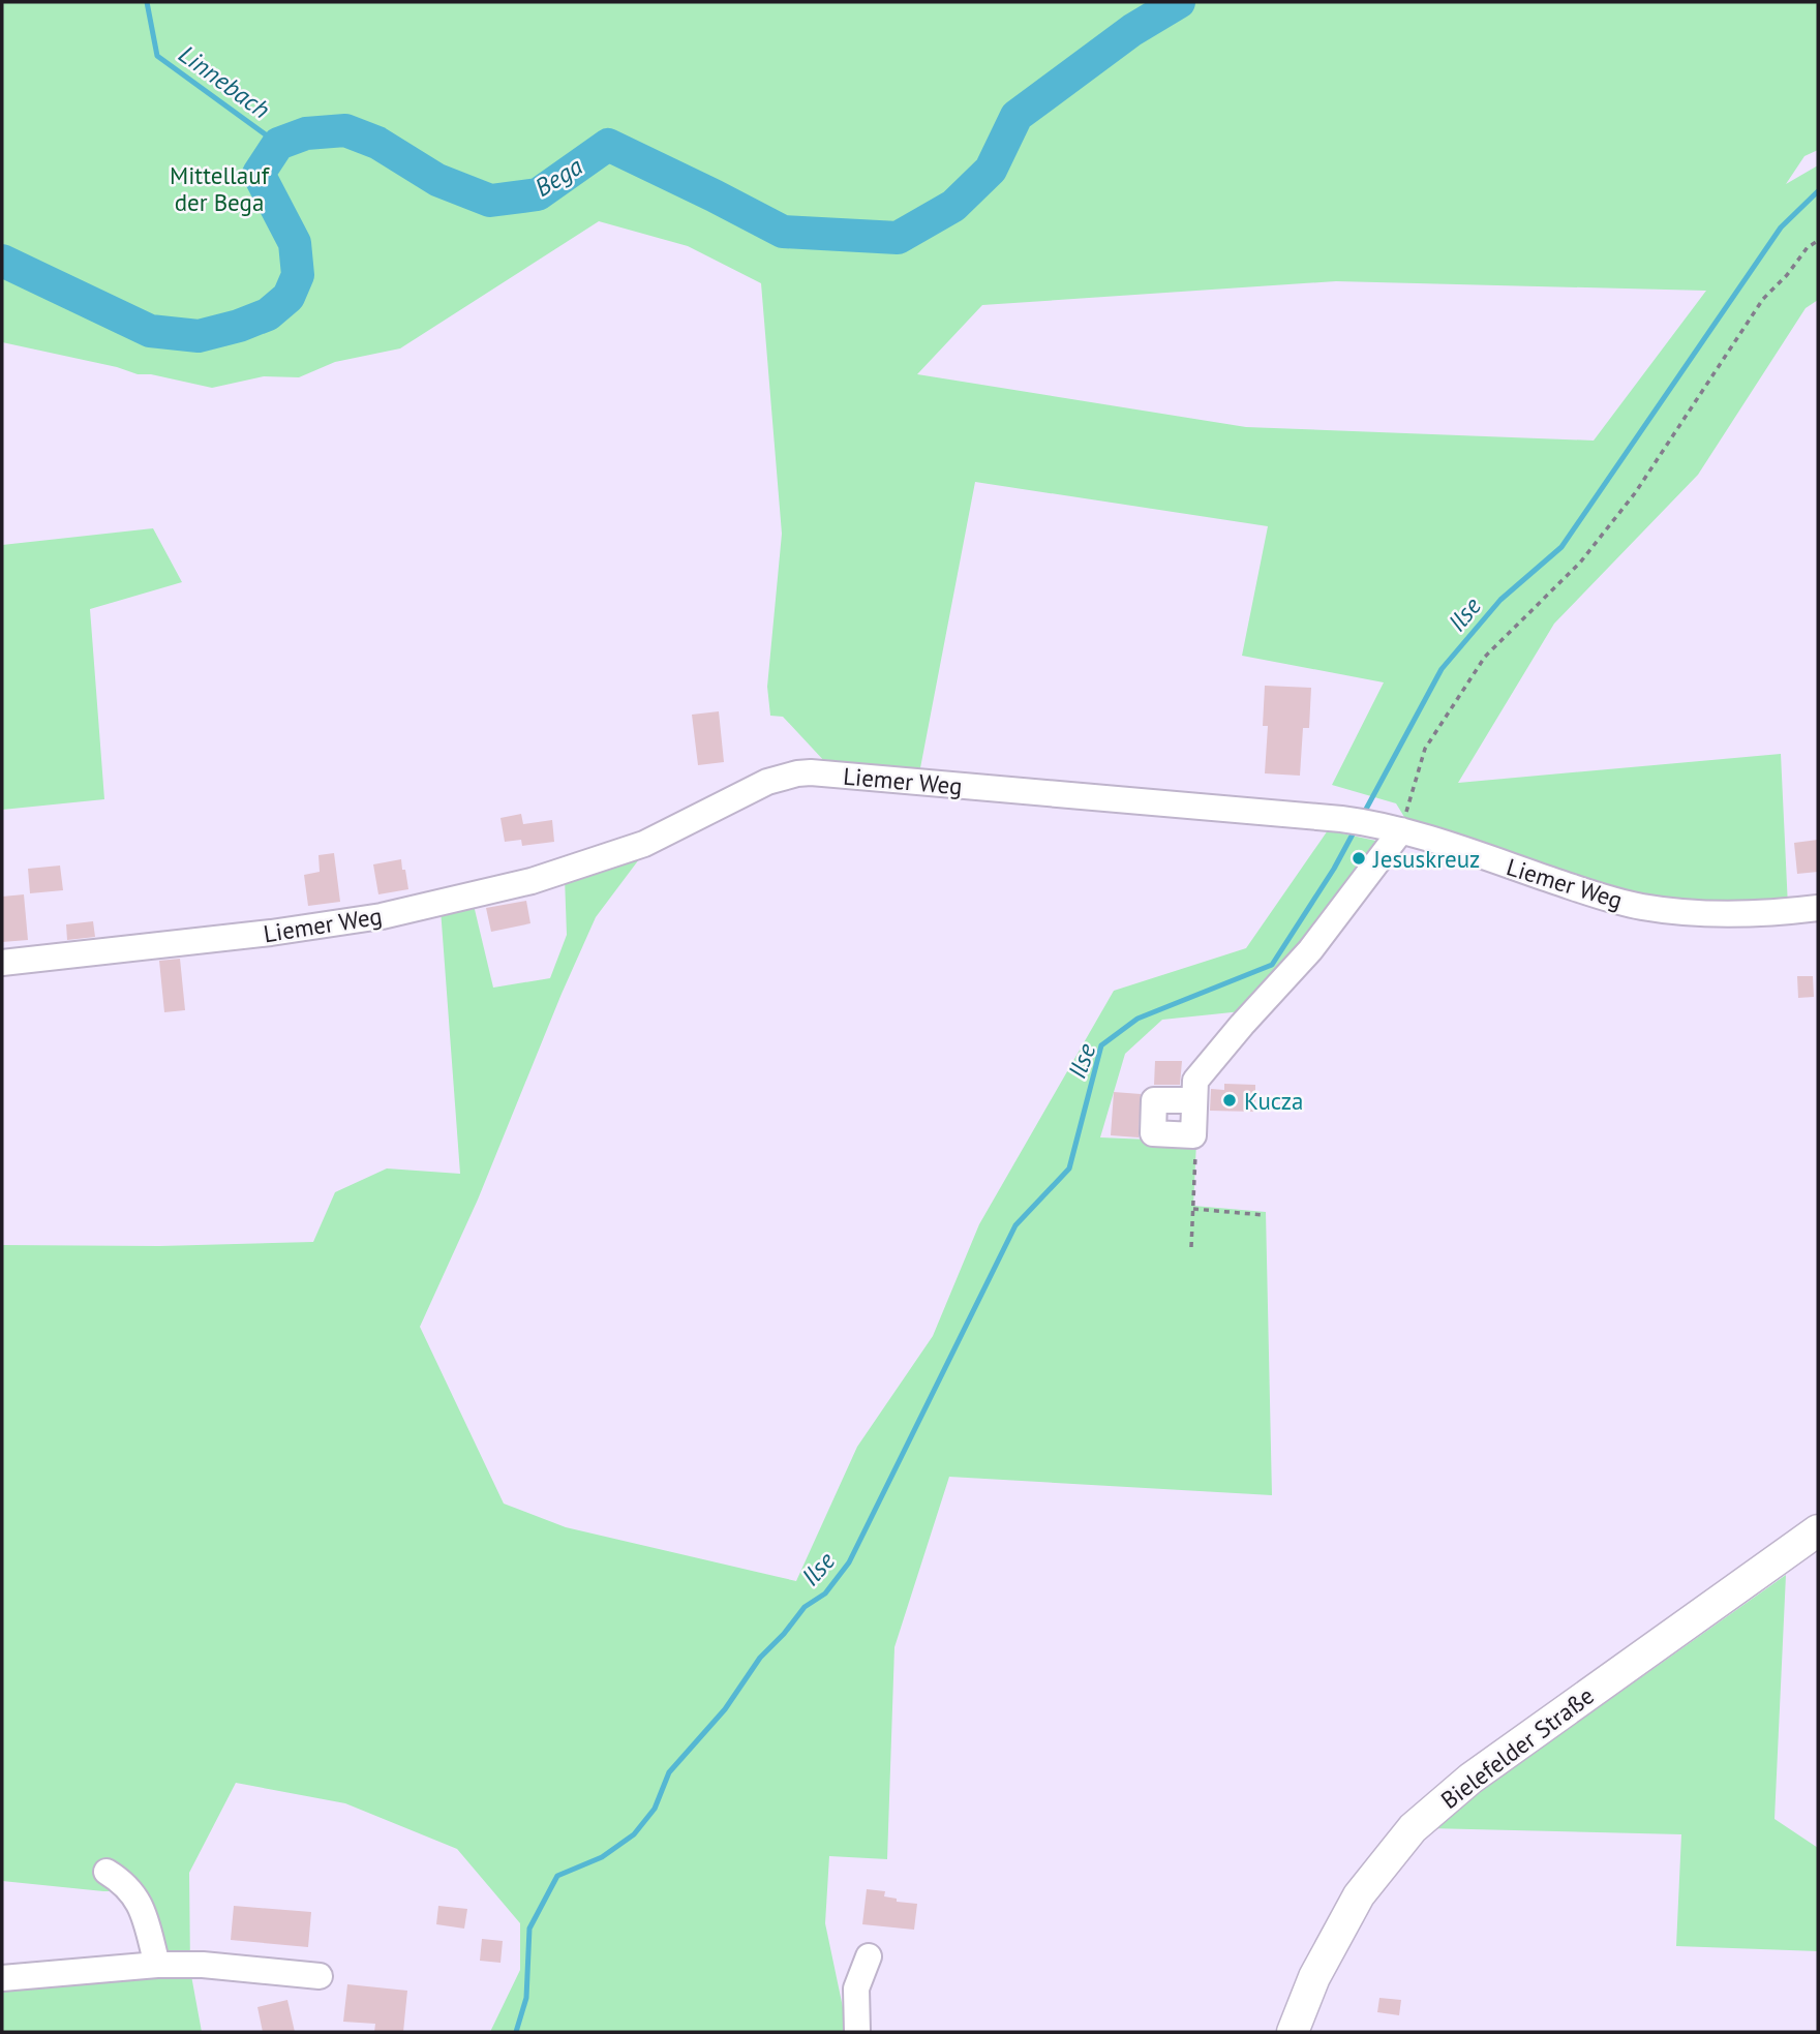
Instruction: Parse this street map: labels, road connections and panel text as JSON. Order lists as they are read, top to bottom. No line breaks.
{"streets":{"main road":["Bielefelder Straße"],"street":["Liemer Weg"]},"water":["Linnebach","Bega","Ilse"],"parks":["Mittellauf der Bega"],"places":["Jesuskreuz","Kucza"]}
